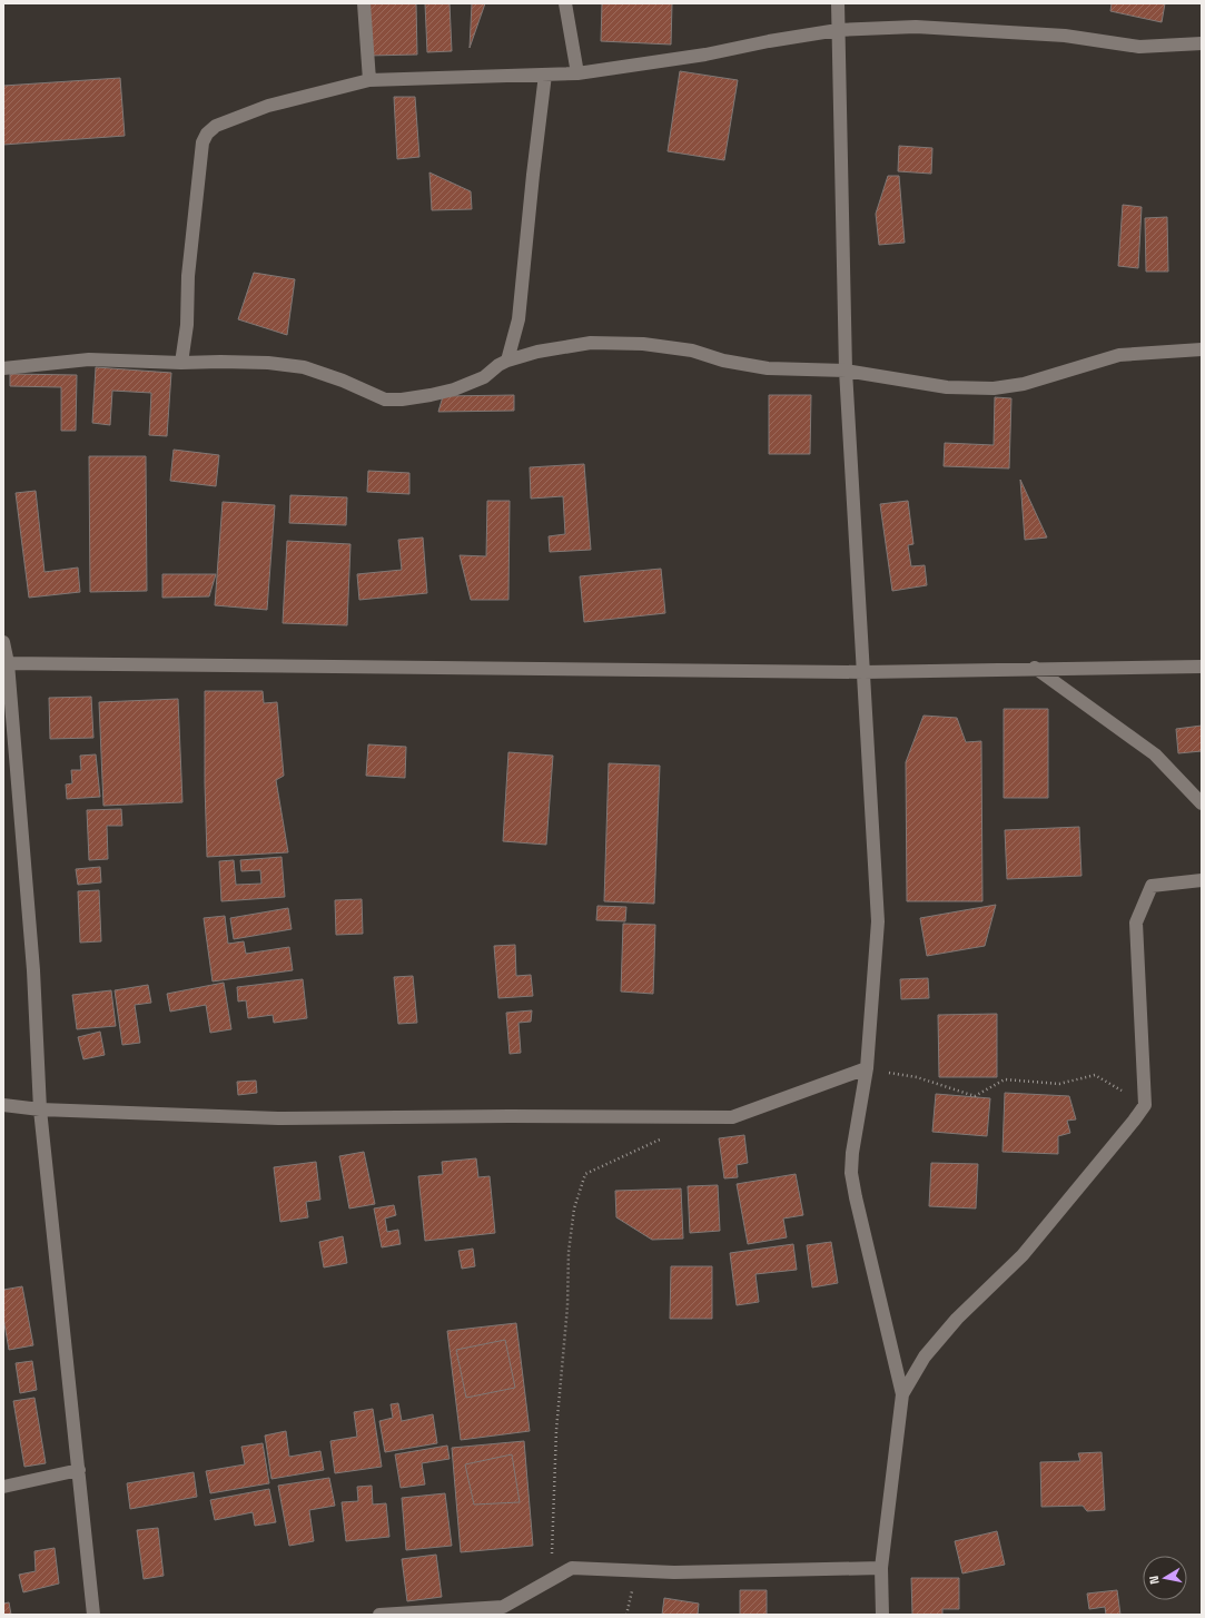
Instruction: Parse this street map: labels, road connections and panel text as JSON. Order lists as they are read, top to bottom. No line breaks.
{"north":"left"}
